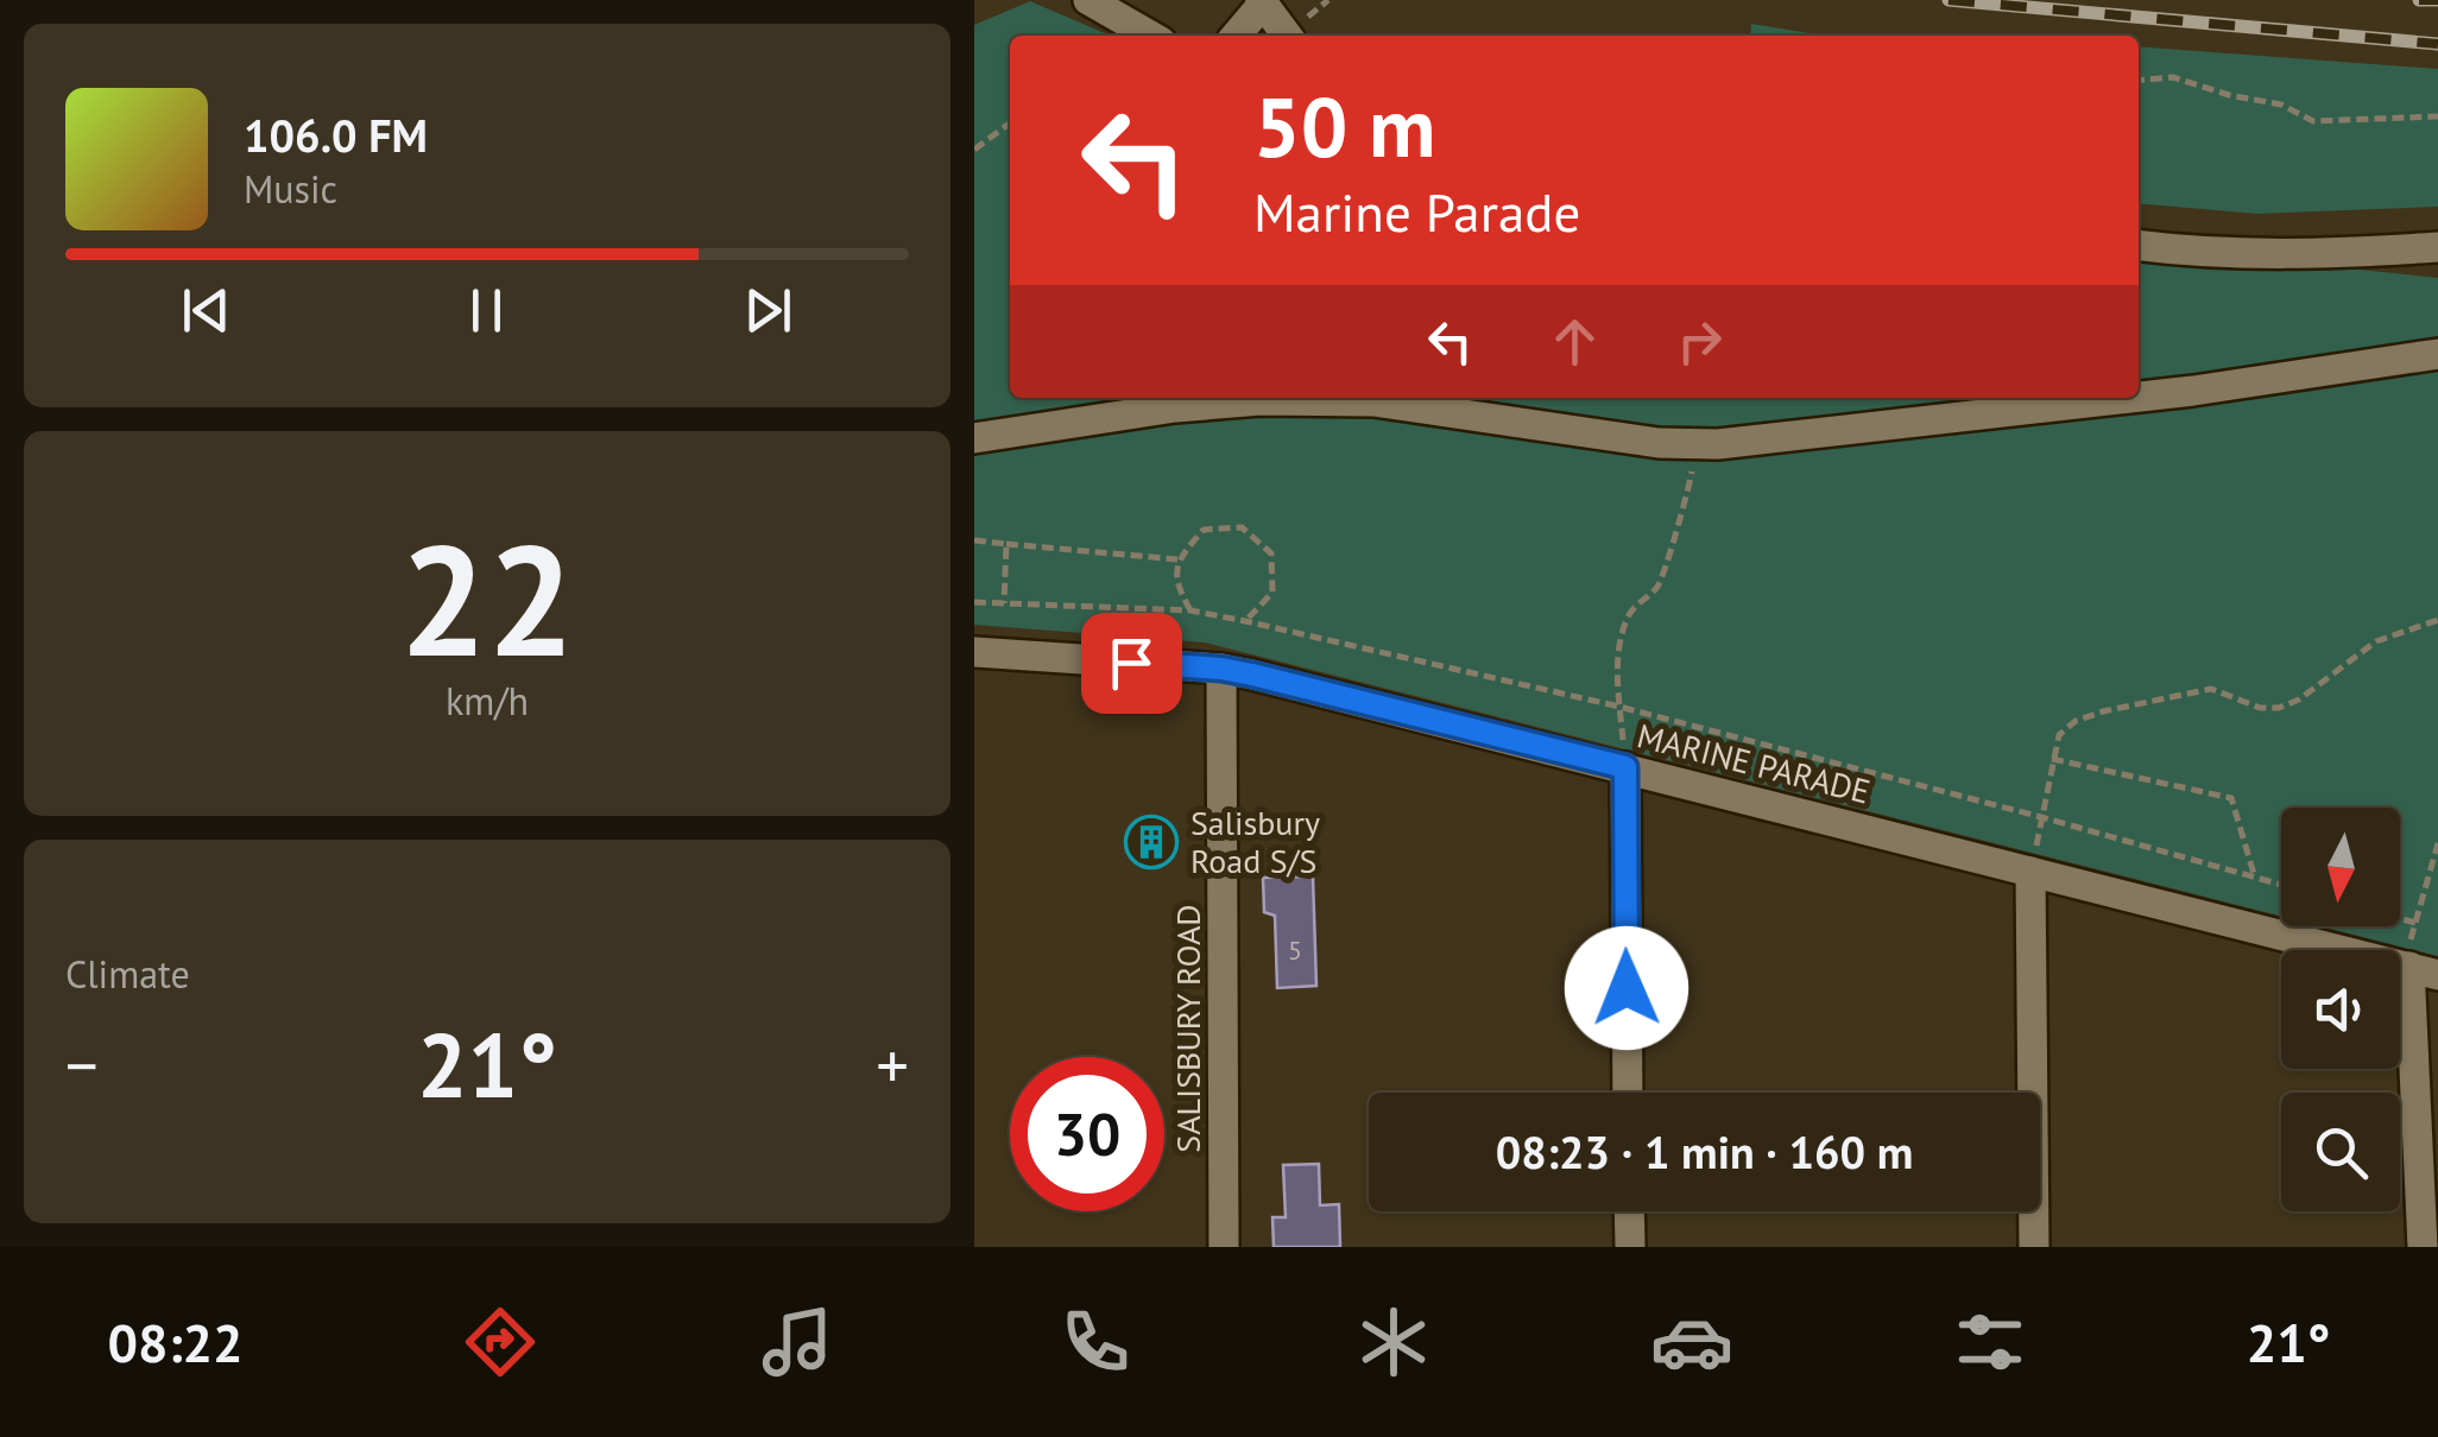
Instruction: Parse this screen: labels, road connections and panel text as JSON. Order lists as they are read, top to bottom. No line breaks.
{"streets":{"street":["MARINE PARADE","SALISBURY ROAD"]},"crossings":[["MARINE PARADE","SALISBURY ROAD"]],"places":{"building":["Salisbury Road S/S"]},"house_numbers":["5"],"north":"bottom","page":{"turn":["50 m","Marine Parade"],"song":["106.0 FM","Music"],"tile":[["22","km/h"],"Climate"],"heat":["−","21°","+"],"limit":"30","trip":"08:23 · 1 min · 160 m","tabs":["08:22","21°"]}}
